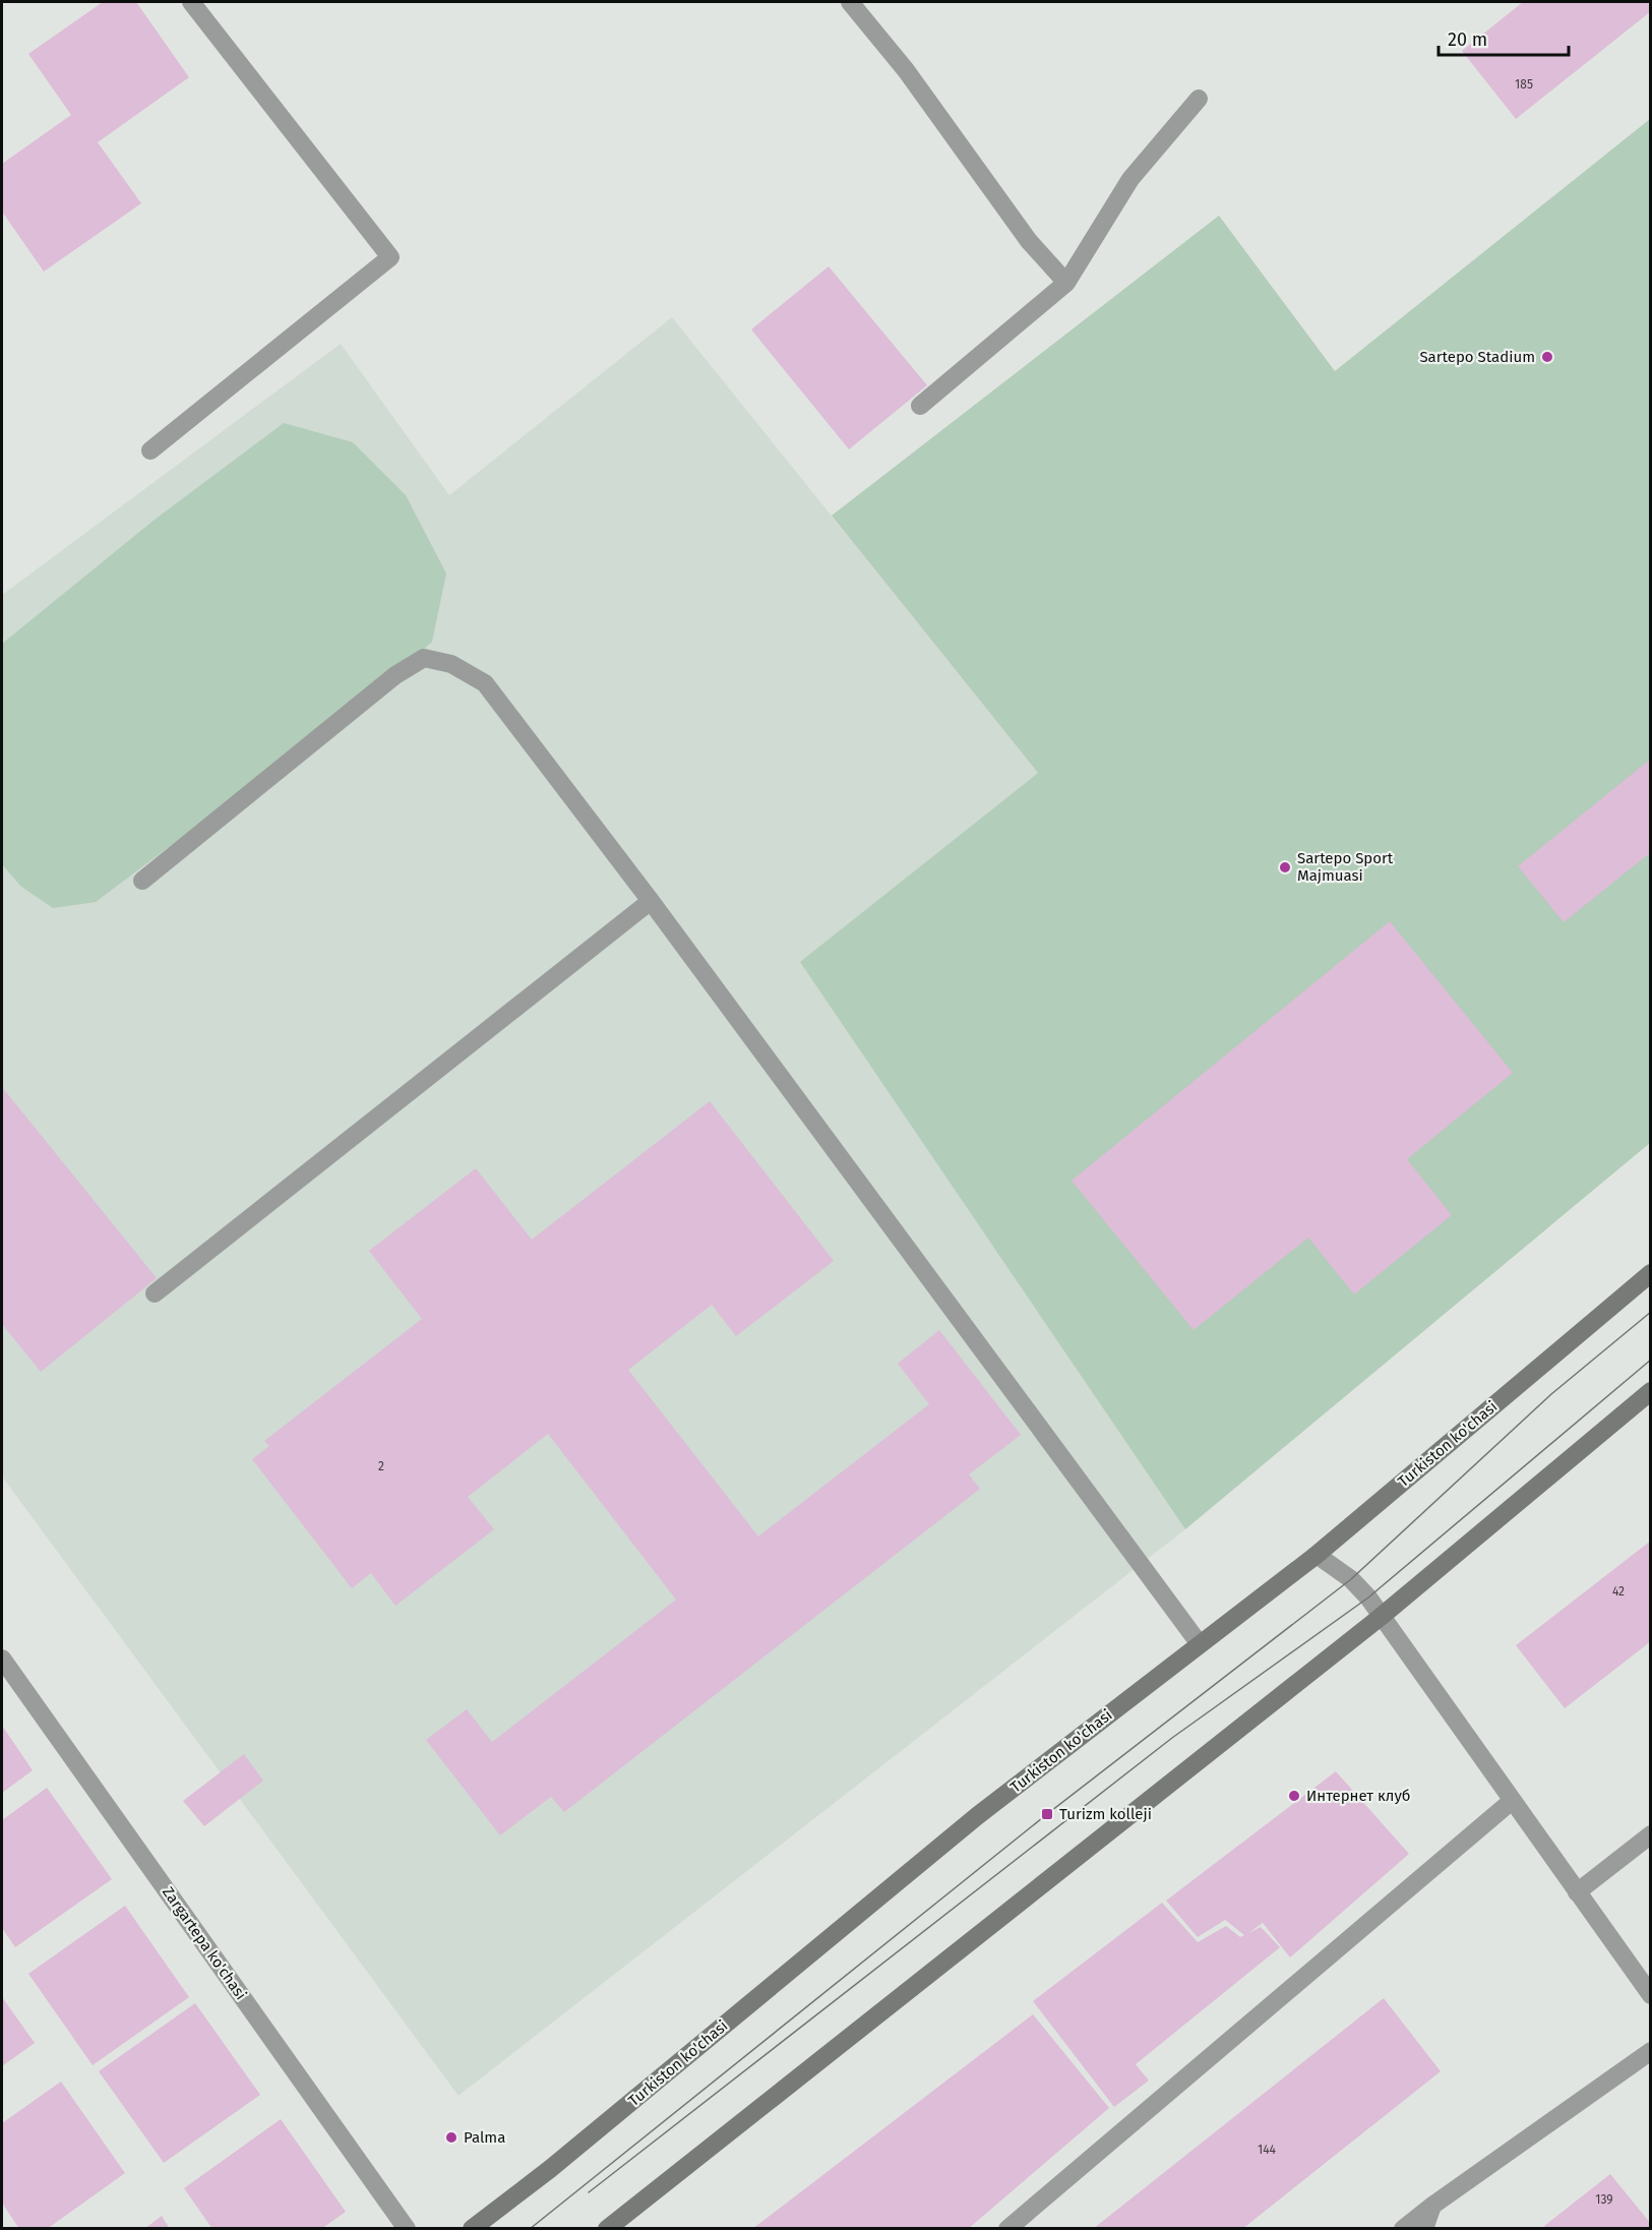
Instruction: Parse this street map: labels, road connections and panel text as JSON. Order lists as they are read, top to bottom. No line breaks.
{"streets":{"main road":["Turkiston ko'chasi"],"street":["Zargartepa ko'chasi"]},"places":{"other":["Sartepo Stadium","Sartepo Sport Majmuasi","Интернет клуб","Palma"],"transit":["Turizm kolleji"]},"house_numbers":["185","2","42","144","139"],"scale_bar":"20 m"}
